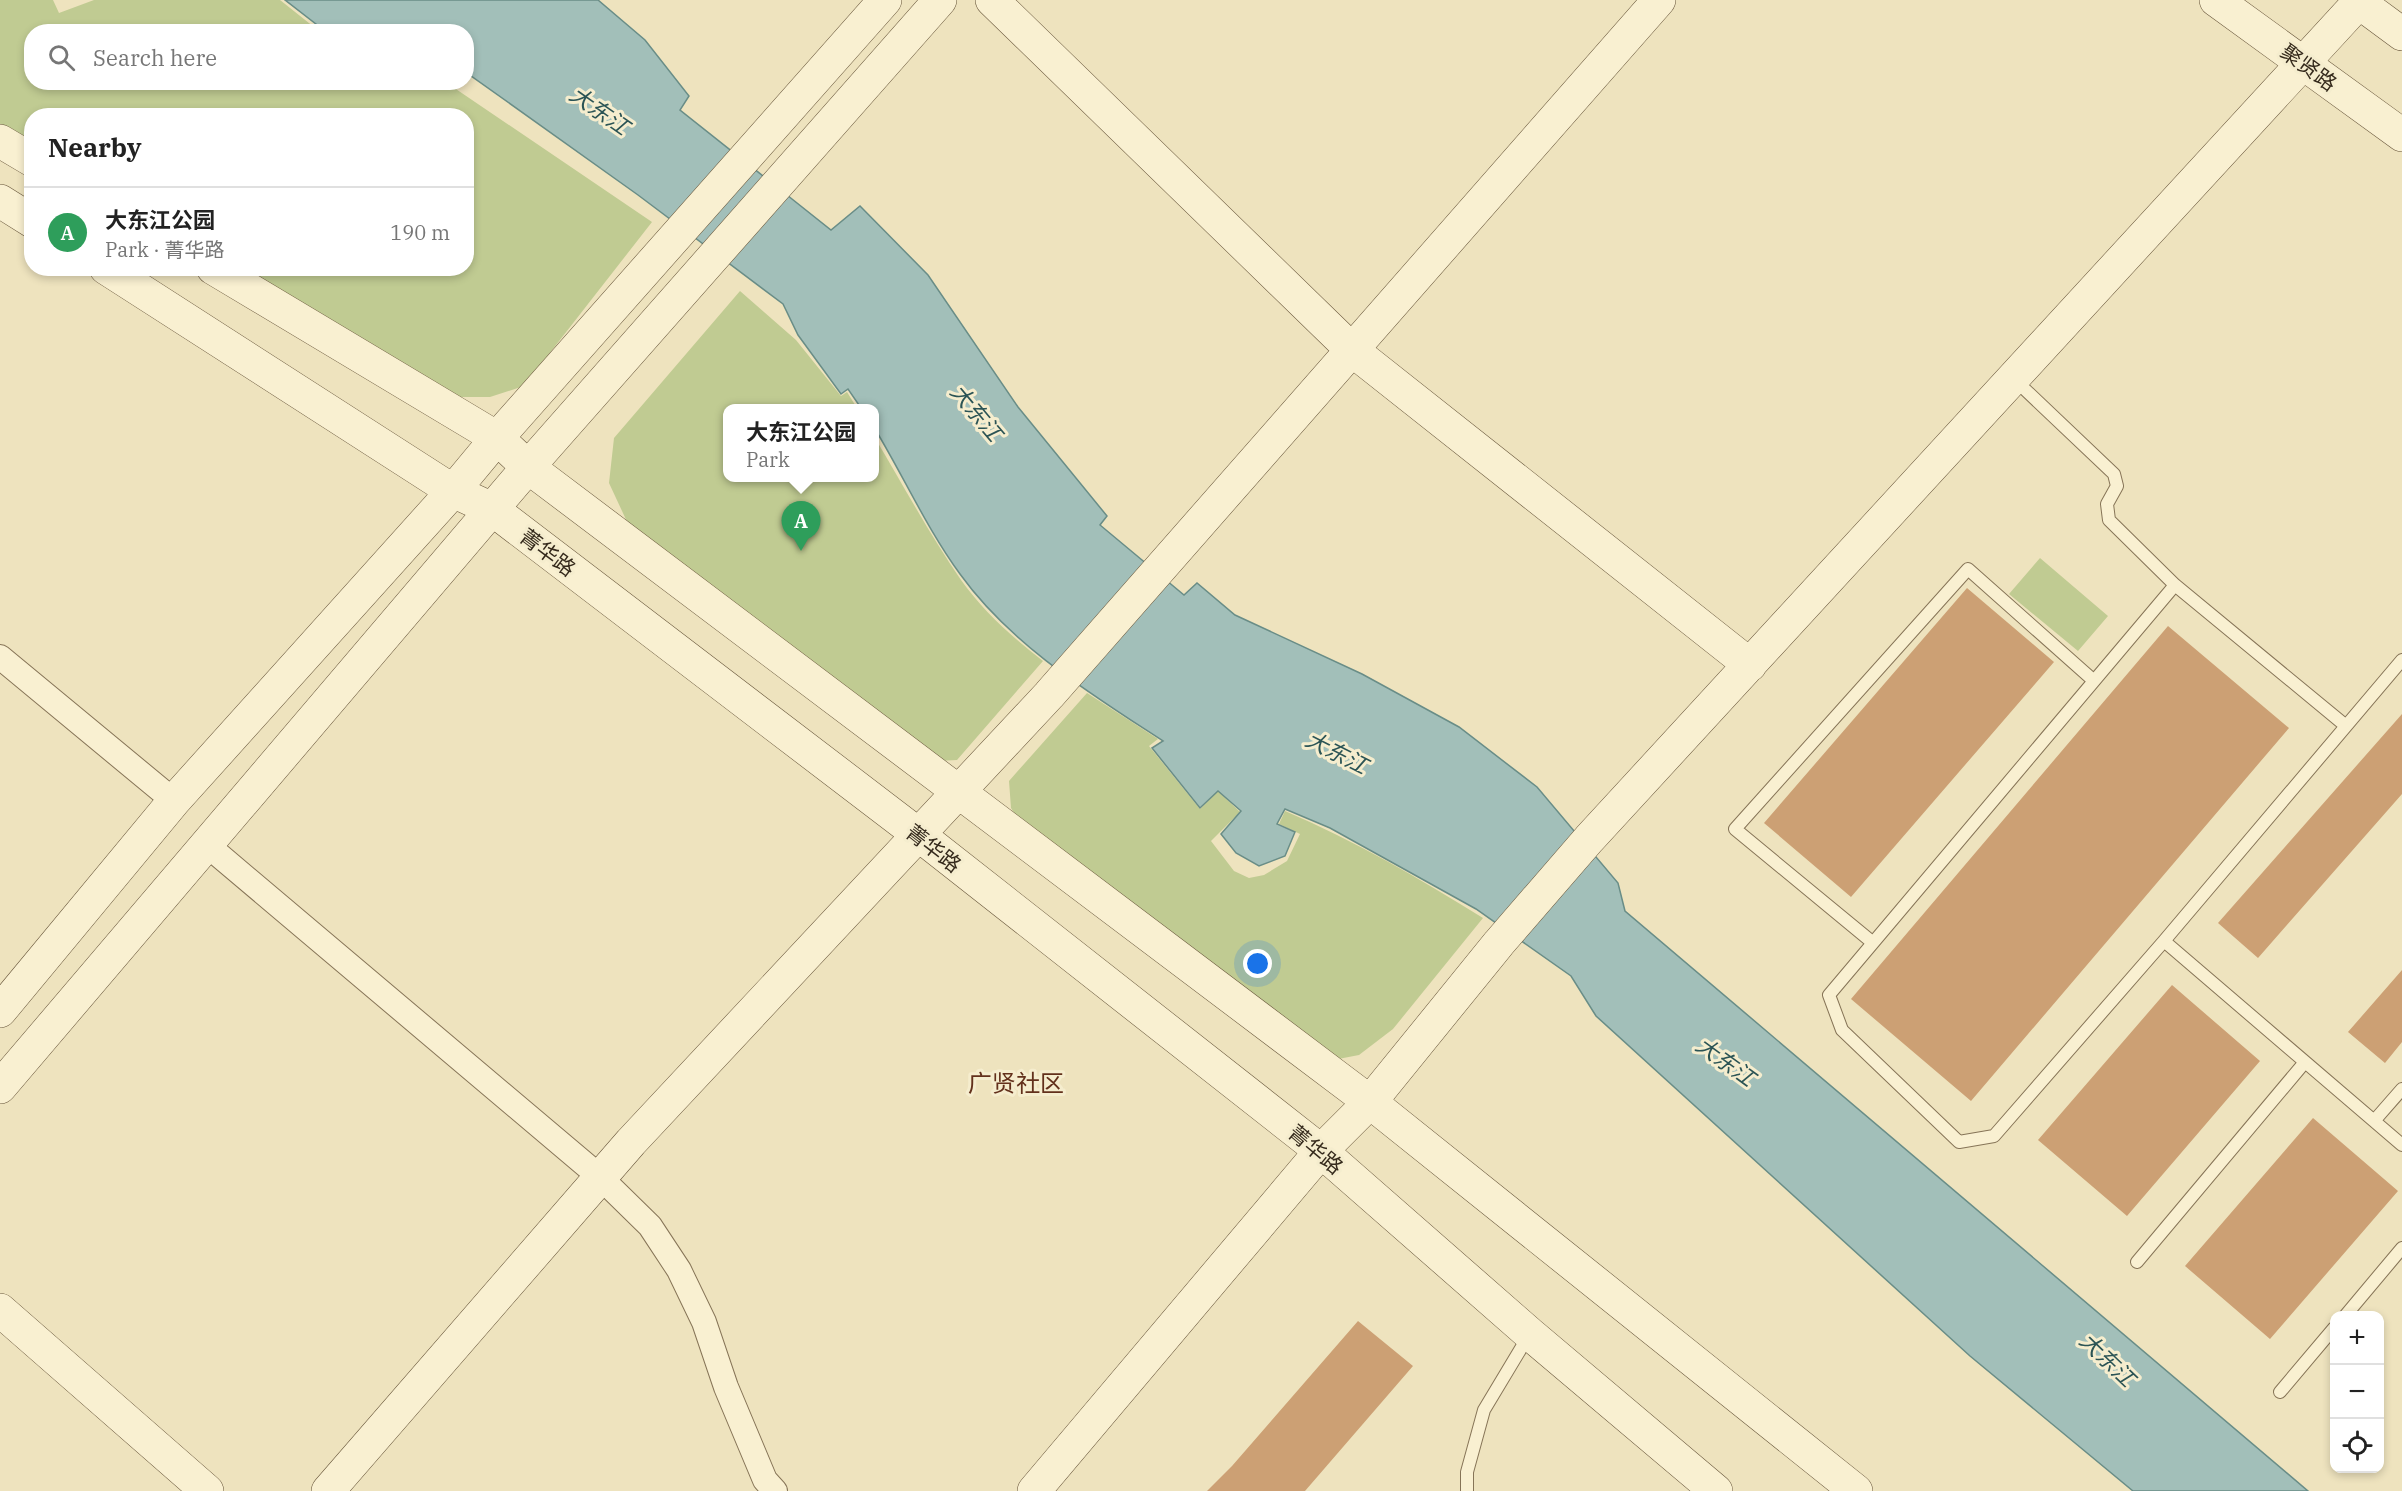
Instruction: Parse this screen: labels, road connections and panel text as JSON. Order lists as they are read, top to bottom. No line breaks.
{"streets":{"street":["聚贤路","菁华路"]},"districts":["广贤社区"],"water":["大东江"],"page":{"search":"Search here","heading":"Nearby","list":[{"mark":"A","name":"大东江公园","note":"Park · 菁华路","value":"190 m"}],"popup":["大东江公园","Park"],"pins":"A","map_buttons":["+","−"]}}
